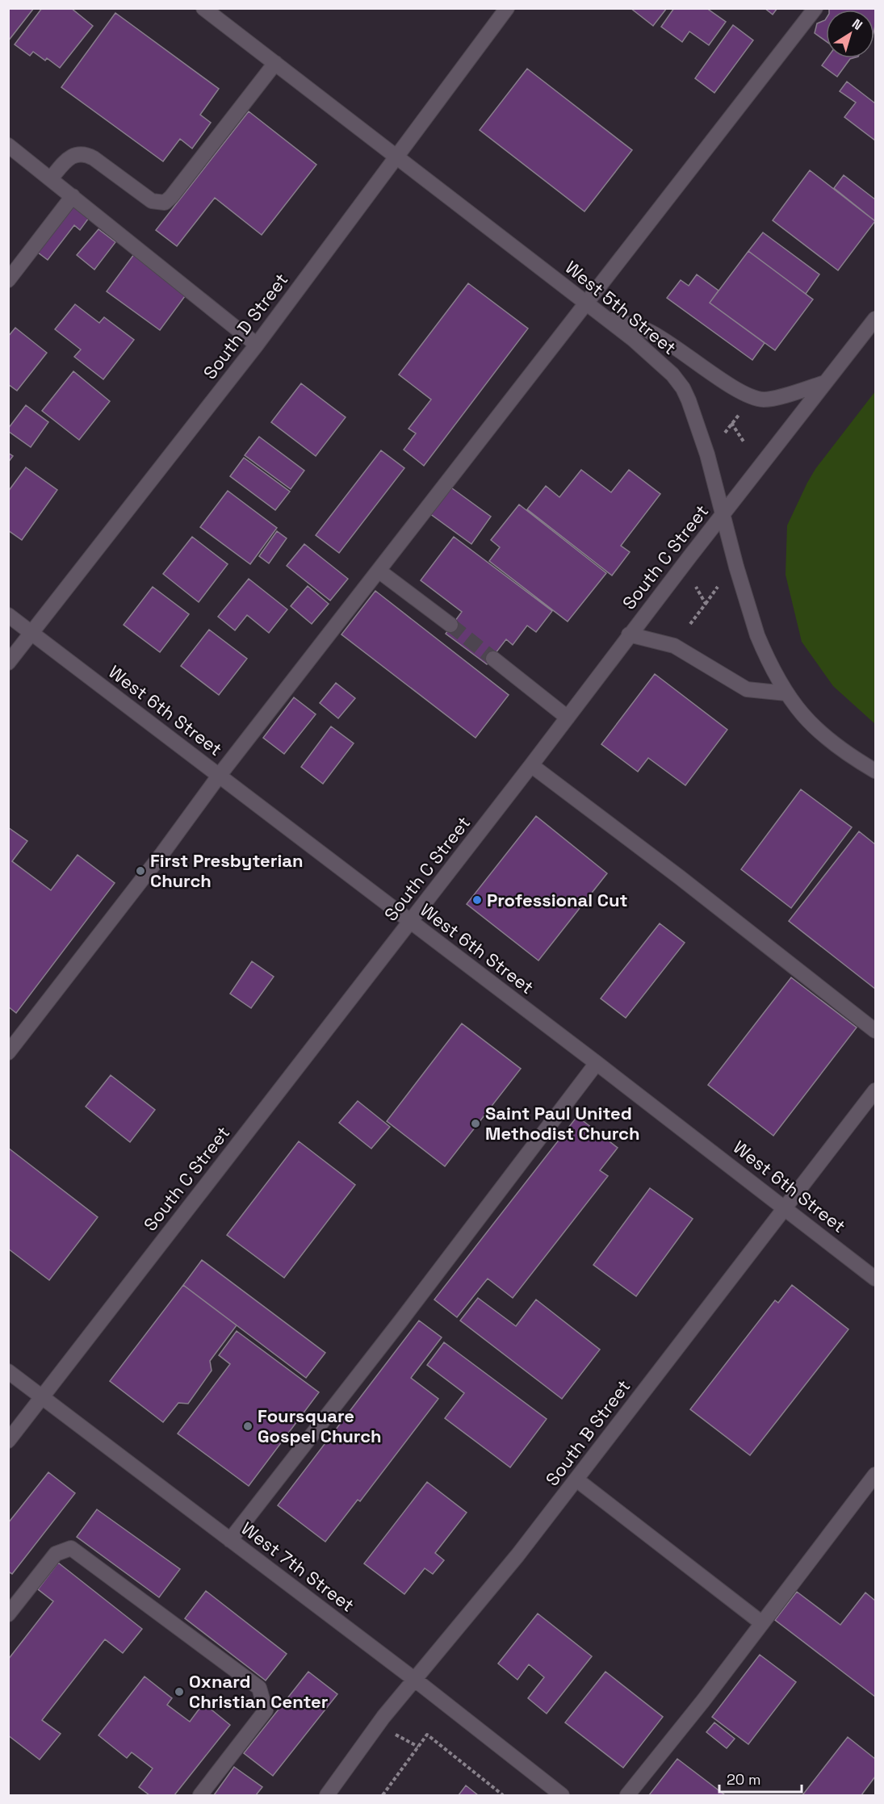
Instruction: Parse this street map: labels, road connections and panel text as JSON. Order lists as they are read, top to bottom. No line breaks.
{"streets":{"street":["West 5th Street","South D Street","South C Street","West 6th Street","South B Street","West 7th Street"]},"crossings":[["West 5th Street","South D Street"],["West 5th Street","South C Street"],["South D Street","West 6th Street"],["South C Street","West 6th Street"],["South C Street","West 7th Street"],["West 6th Street","South B Street"],["South B Street","West 7th Street"]],"places":["First Presbyterian Church","Professional Cut","Saint Paul United Methodist Church","Foursquare Gospel Church","Oxnard Christian Center"],"scale_bar":"20 m","north":"top right"}
